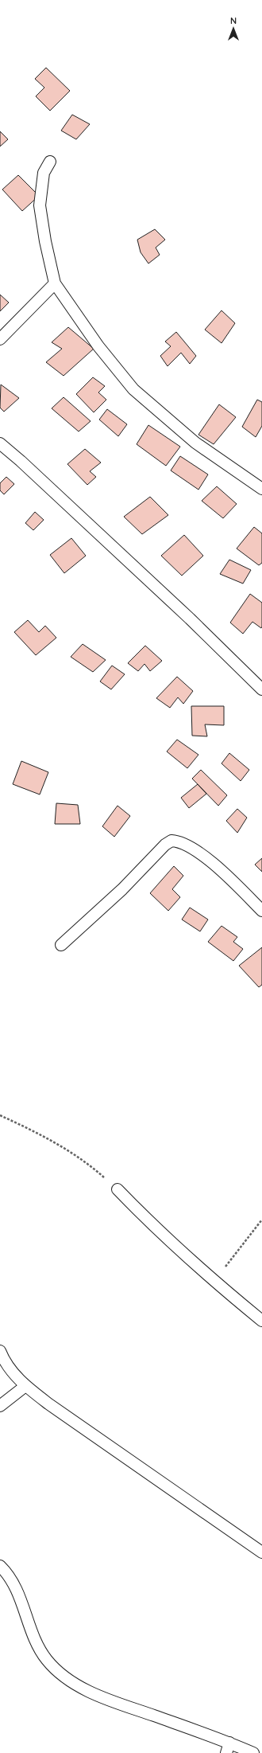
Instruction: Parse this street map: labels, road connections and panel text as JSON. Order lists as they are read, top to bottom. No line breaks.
{"north":"top"}
